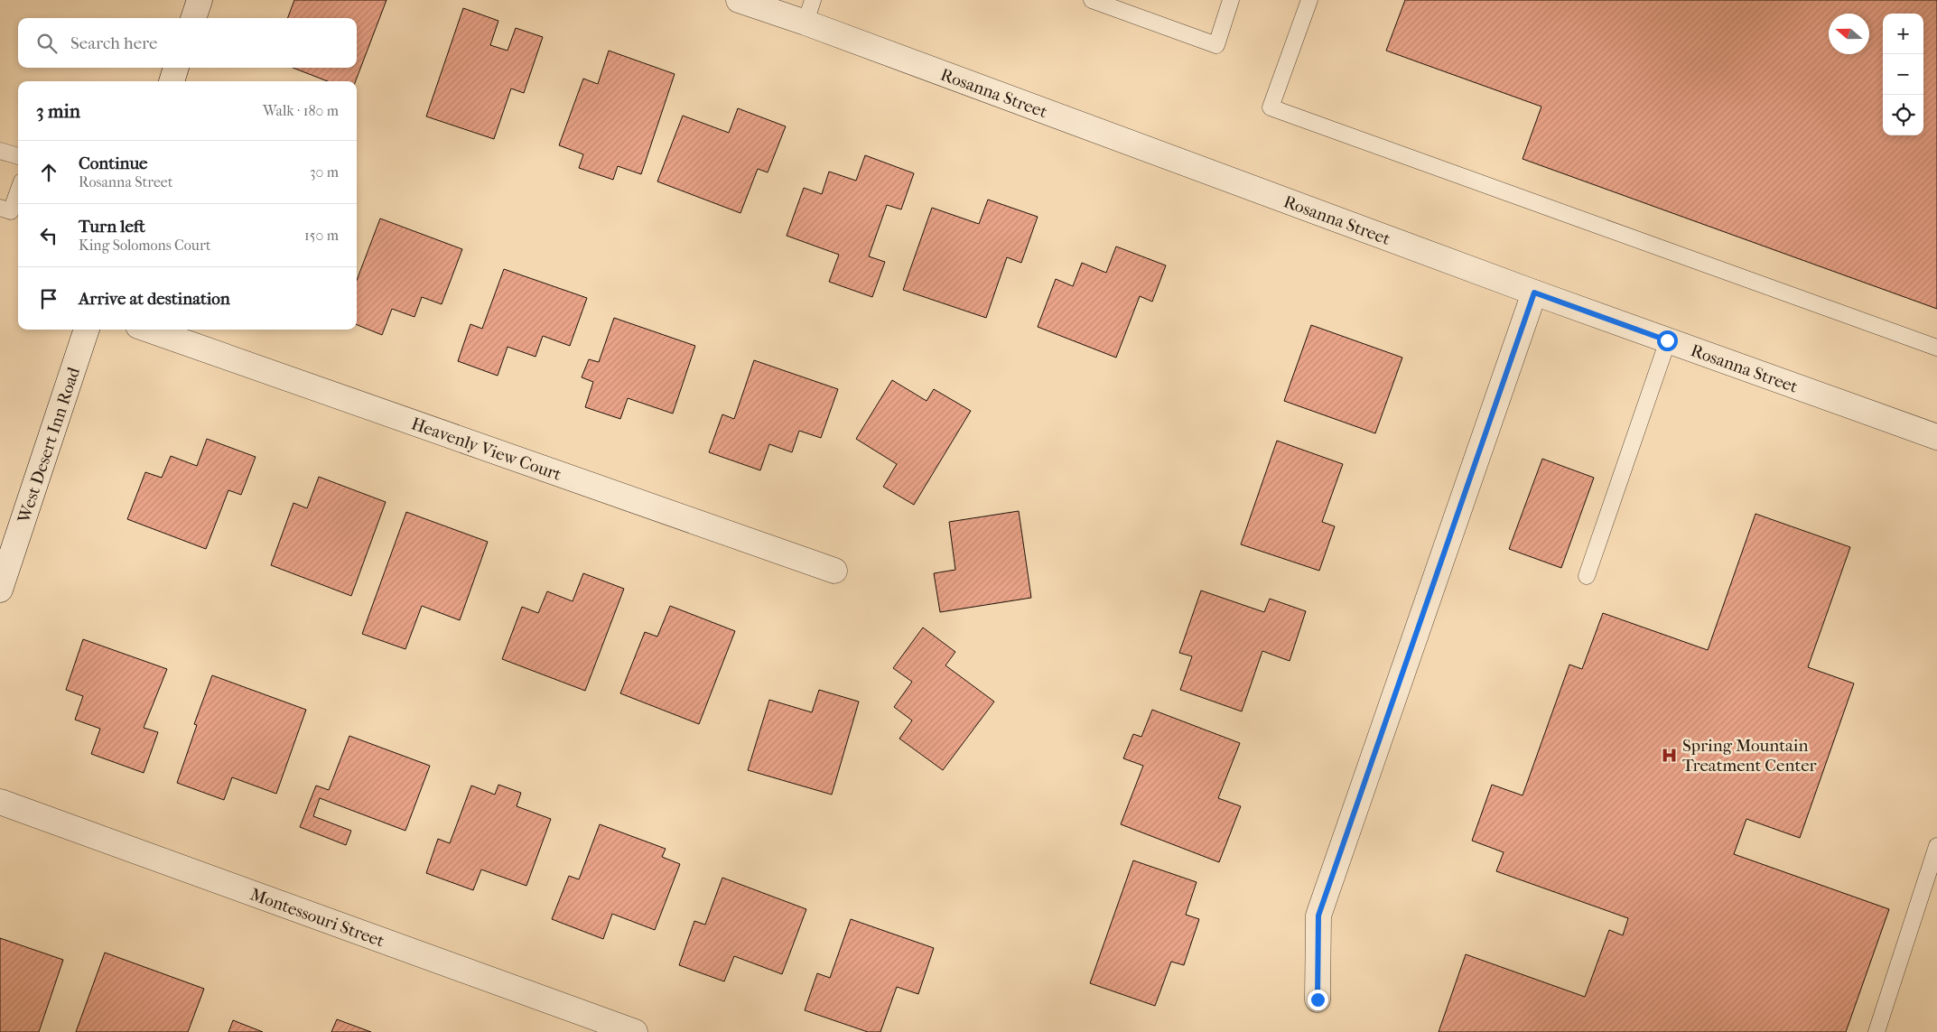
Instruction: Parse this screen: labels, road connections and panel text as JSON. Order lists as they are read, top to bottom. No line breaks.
{"streets":{"street":["Rosanna Street","West Desert Inn Road","Heavenly View Court","Montessouri Street"]},"places":{"hospital":["Spring Mountain Treatment Center"]},"north":"left","page":{"map_buttons":["+","−"],"search":"Search here","heading":["3 min","Walk · 180 m"],"list":[["Continue","Rosanna Street","30 m"],["Turn left","King Solomons Court","150 m"],"Arrive at destination"]}}
